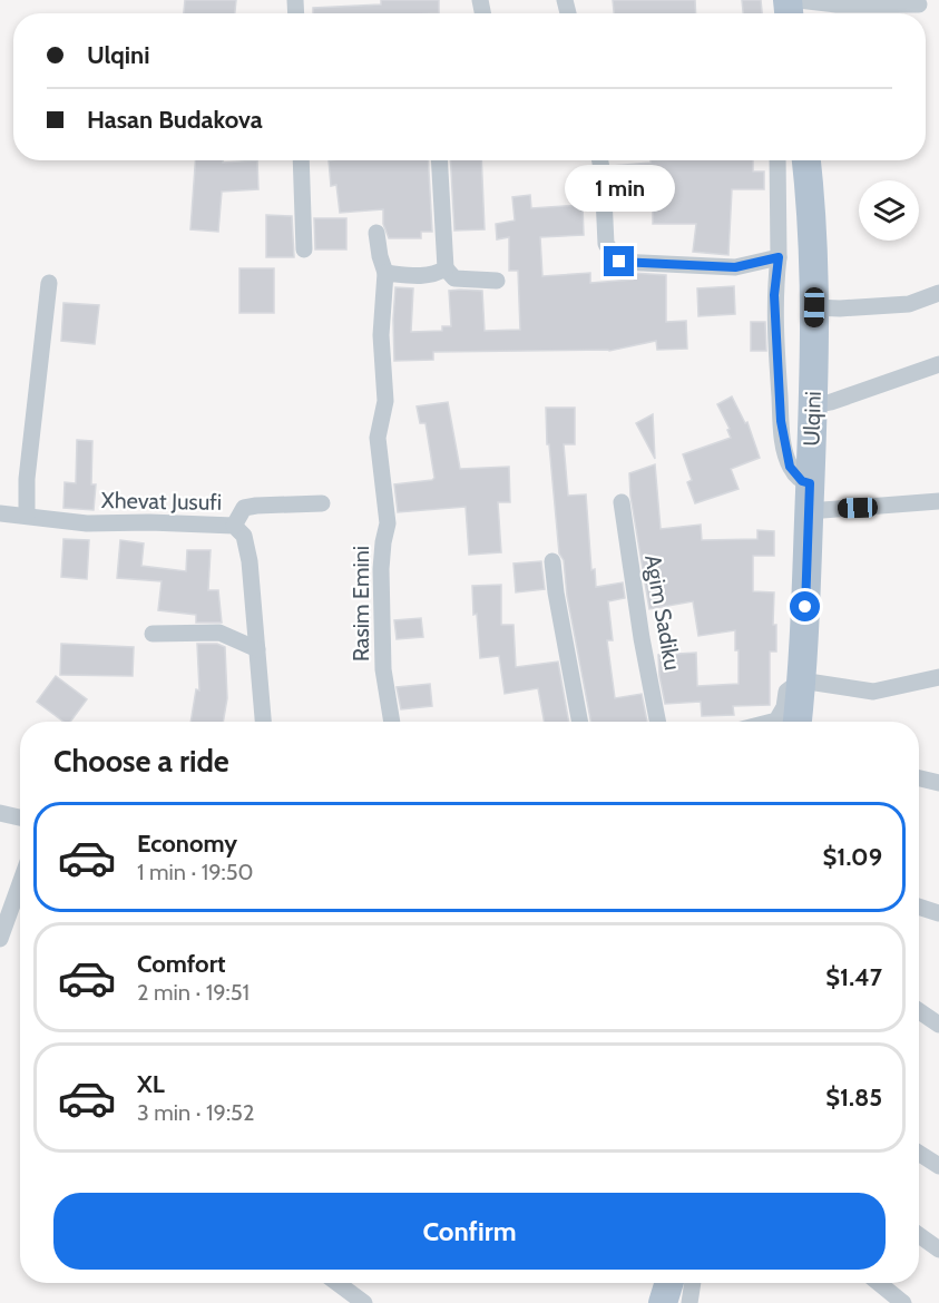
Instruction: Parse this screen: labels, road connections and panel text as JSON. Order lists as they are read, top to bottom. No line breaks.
{"streets":{"main road":["Ulqini"],"street":["Xhevat Jusufi","Rasim Emini","Agim Sadiku"]},"page":{"banner":["Ulqini","Hasan Budakova"],"bubble":"1 min","heading":"Choose a ride","list":[{"name":"Economy","note":"1 min · 19:50","value":"$1.09"},{"name":"Comfort","note":"2 min · 19:51","value":"$1.47"},{"name":"XL","note":"3 min · 19:52","value":"$1.85"}],"buttons":"Confirm"}}
